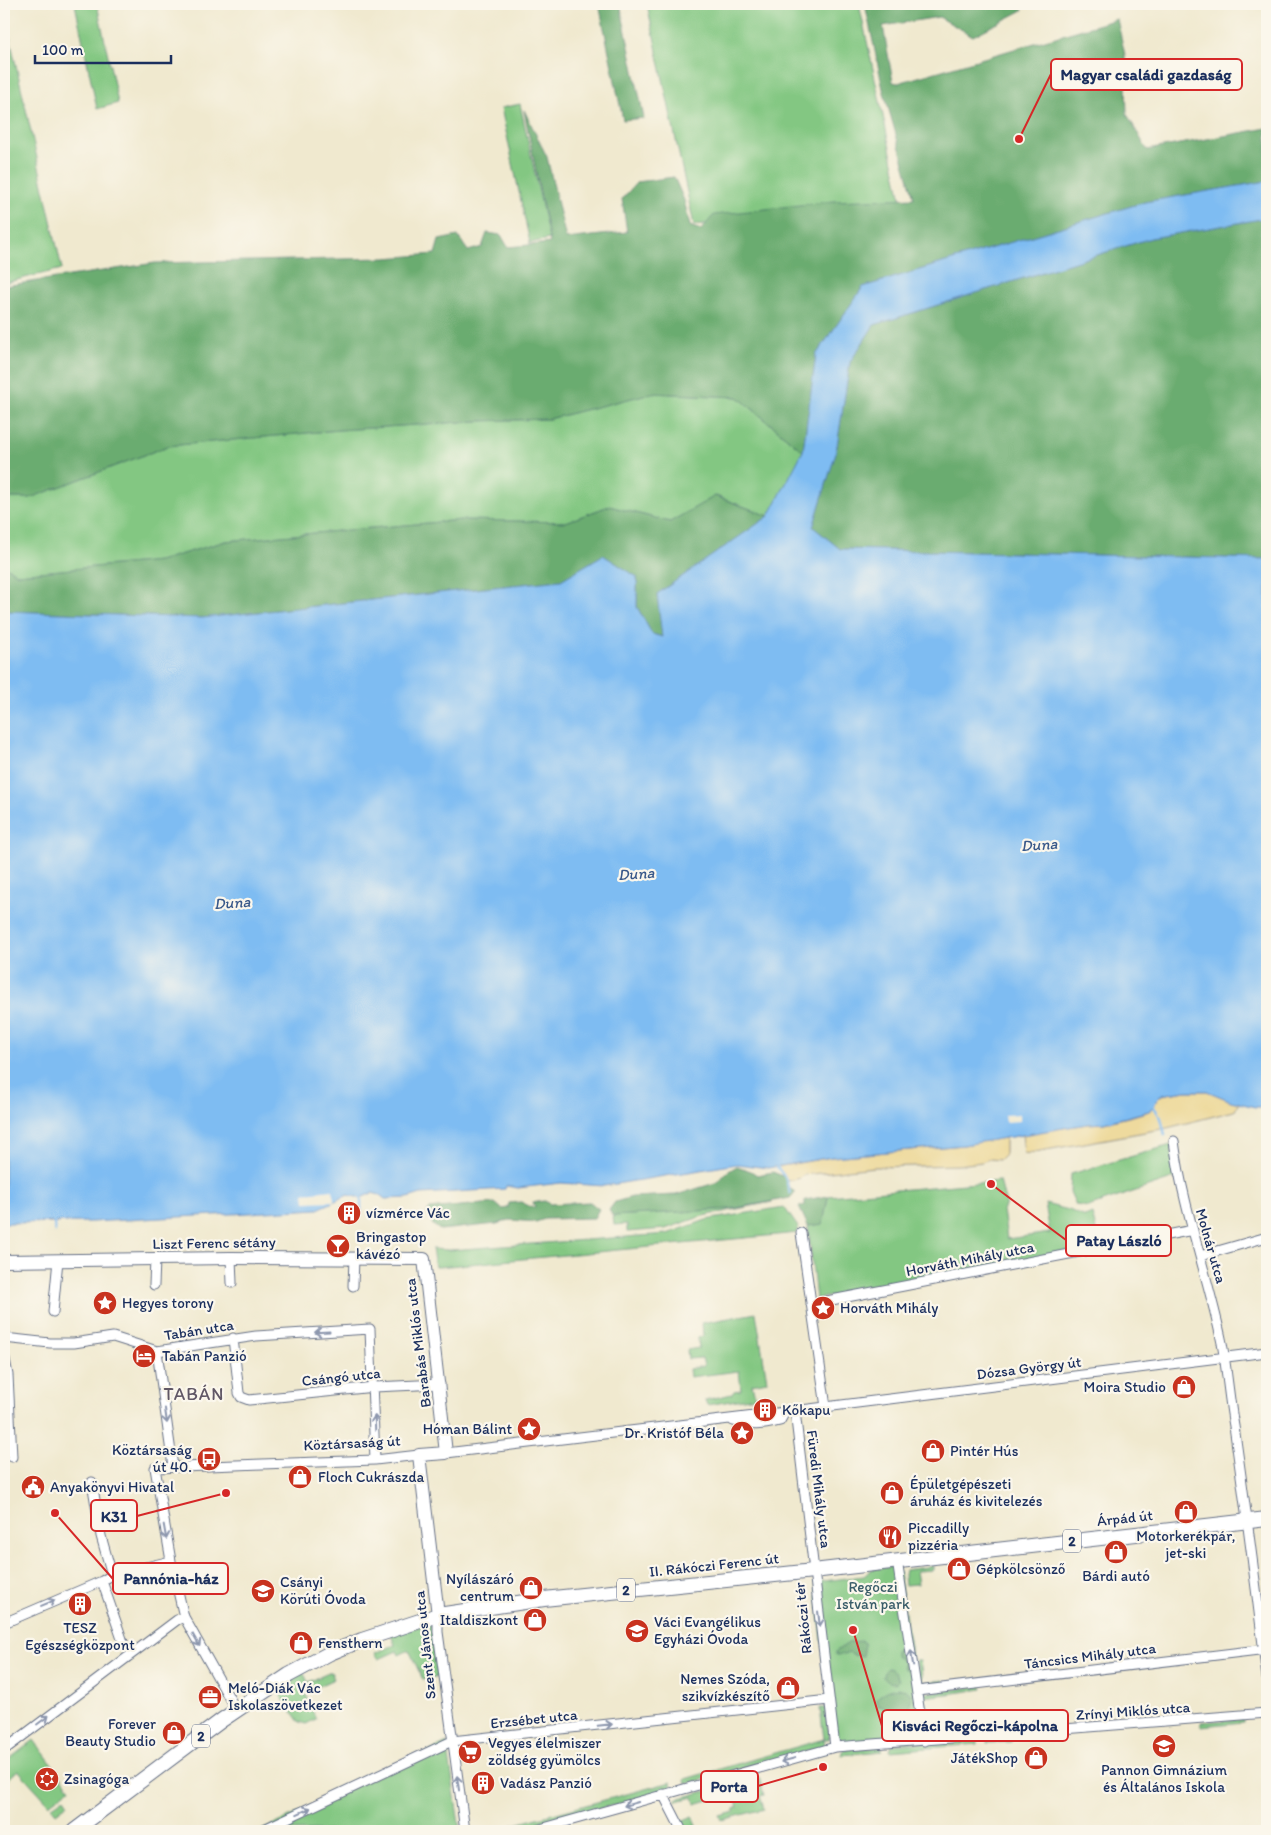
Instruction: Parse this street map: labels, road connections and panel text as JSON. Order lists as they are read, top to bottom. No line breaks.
{"streets":{"main road":["Árpád út","2","II. Rákóczi Ferenc út","Rákóczi tér"],"street":["Liszt Ferenc sétány","Molnár utca","Horváth Mihály utca","Tabán utca","Barabás Miklós utca","Dózsa György út","Csángó utca","Köztársaság út","Füredi Mihály utca","Szent János utca","Táncsics Mihály utca","Zrínyi Miklós utca","Erzsébet utca"]},"crossings":[["Liszt Ferenc sétány","Barabás Miklós utca"],["Molnár utca","Horváth Mihály utca"],["Molnár utca","Dózsa György út"],["Molnár utca","Árpád út"],["Molnár utca","Táncsics Mihály utca"],["Tabán utca","Csángó utca"],["Barabás Miklós utca","Csángó utca"],["Barabás Miklós utca","Köztársaság út"],["Dózsa György út","Köztársaság út"],["Dózsa György út","Füredi Mihály utca"],["Köztársaság út","Füredi Mihály utca"],["Köztársaság út","Szent János utca"],["Füredi Mihály utca","II. Rákóczi Ferenc út"],["Füredi Mihály utca","Rákóczi tér"],["Árpád út","Rákóczi tér"],["2","II. Rákóczi Ferenc út"],["2","Szent János utca"],["II. Rákóczi Ferenc út","Rákóczi tér"],["II. Rákóczi Ferenc út","Szent János utca"],["Rákóczi tér","Zrínyi Miklós utca"],["Rákóczi tér","Erzsébet utca"],["Szent János utca","Erzsébet utca"]],"one_way":["Rákóczi tér","Zrínyi Miklós utca","Erzsébet utca"],"districts":["TABÁN"],"water":["Duna"],"parks":["Regőczi István park"],"places":{"other":["Magyar családi gazdaság","Patay László","K31","Pannónia-ház","Kisváci Regőczi-kápolna","Porta"],"building":["vízmérce Vác","Kőkapu","TESZ Egészségközpont","Vadász Panzió"],"bar":["Bringastop kávézó"],"place":["Hegyes torony","Horváth Mihály","Hóman Bálint","Dr. Kristóf Béla"],"hotel":["Tabán Panzió"],"shop":["Moira Studio","Pintér Hús","Floch Cukrászda","Épületgépészeti áruház és kivitelezés","Motorkerékpár, jet-ski","Bárdi autó","Gépkölcsönző","Nyílászáró centrum","Italdiszkont","Fensthern","Nemes Szóda, szikvízkészítő","Forever Beauty Studio","JátékShop"],"bus stop":["Köztársaság út 40."],"public building":["Anyakönyvi Hivatal"],"restaurant":["Piccadilly pizzéria"],"school or university":["Csányi Körúti Óvoda","Váci Evangélikus Egyházi Óvoda","Pannon Gimnázium és Általános Iskola"],"office":["Meló-Diák Vác Iskolaszövetkezet"],"supermarket":["Vegyes élelmiszer zöldség gyümölcs"],"synagogue":["Zsinagóga"]},"scale_bar":"100 m"}
